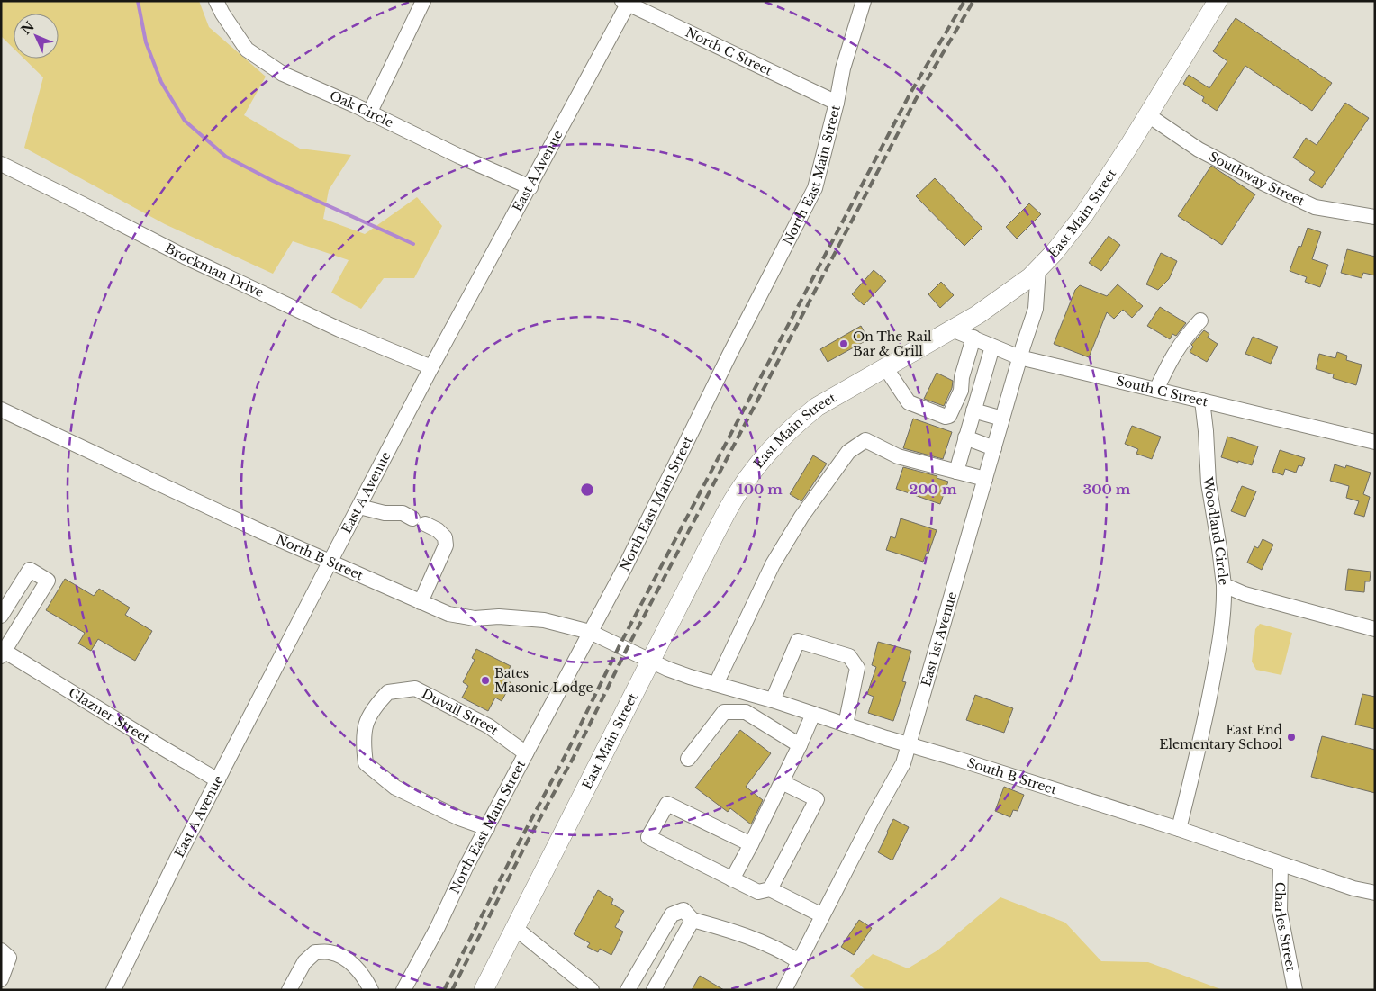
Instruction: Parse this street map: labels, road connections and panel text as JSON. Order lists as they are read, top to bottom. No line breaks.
{"streets":{"main road":["East Main Street"],"street":["North C Street","Oak Circle","East A Avenue","North East Main Street","Southway Street","Brockman Drive","South C Street","Woodland Circle","North B Street","East 1st Avenue","Duvall Street","Glazner Street","South B Street","Charles Street"]},"crossings":[["North C Street","East A Avenue"],["North C Street","North East Main Street"],["Oak Circle","East A Avenue"],["East A Avenue","Brockman Drive"],["East A Avenue","North B Street"],["East A Avenue","Glazner Street"],["North East Main Street","North B Street"],["North East Main Street","Duvall Street"],["Southway Street","East Main Street"],["East Main Street","South C Street"],["East Main Street","North B Street"],["East Main Street","East 1st Avenue"],["East Main Street","South B Street"],["South C Street","Woodland Circle"],["South C Street","East 1st Avenue"],["North B Street","South B Street"],["East 1st Avenue","South B Street"],["South B Street","Charles Street"]],"places":["On The Rail Bar & Grill","Bates Masonic Lodge","East End Elementary School"],"north":"top left","rings":["100 m","200 m","300 m"]}
